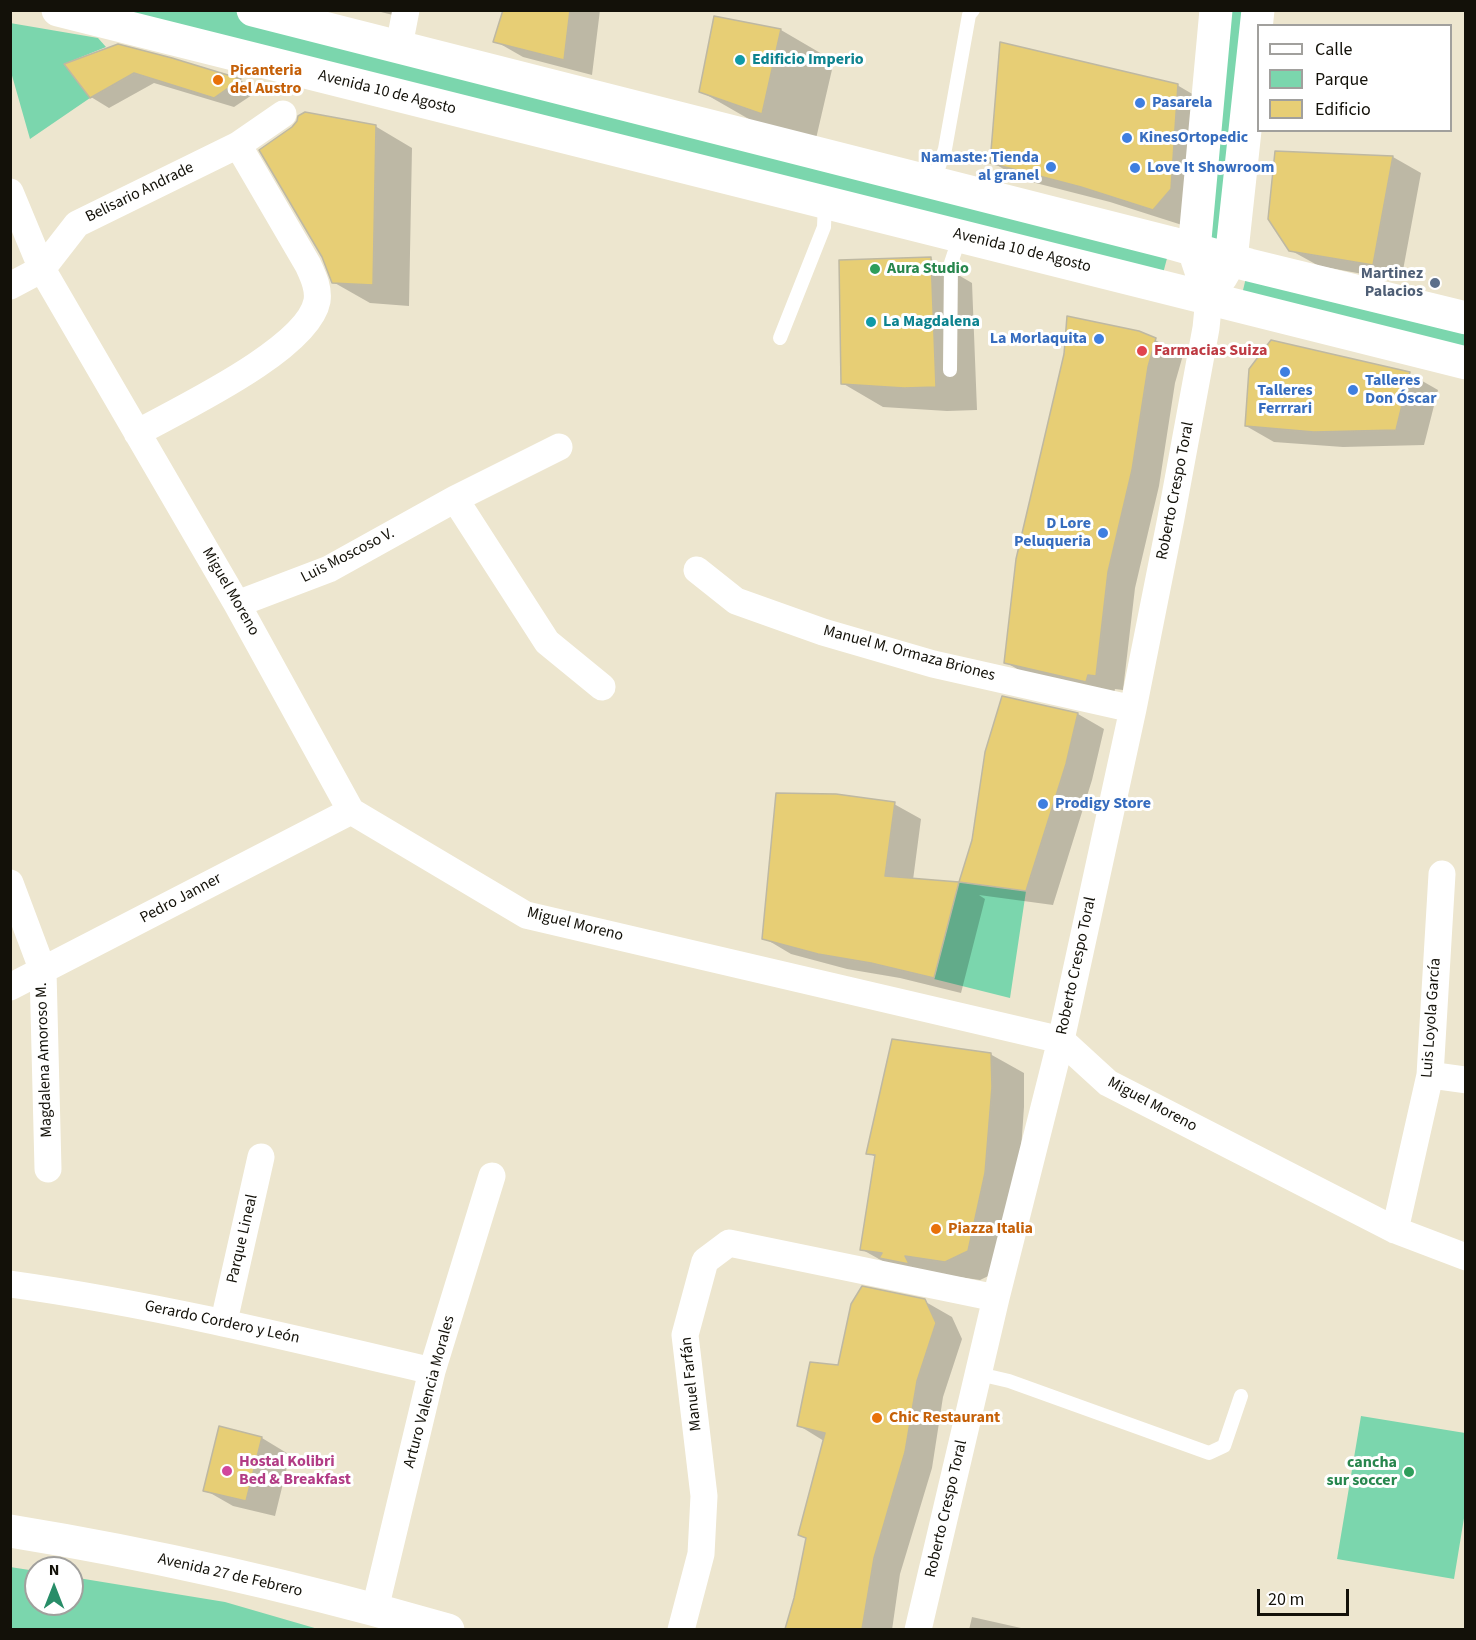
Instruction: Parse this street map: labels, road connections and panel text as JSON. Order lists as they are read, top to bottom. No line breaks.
{"streets":{"main road":["Avenida 10 de Agosto","Roberto Crespo Toral","Avenida 27 de Febrero"],"street":["Belisario Andrade","Luis Moscoso V.","Miguel Moreno","Manuel M. Ormaza Briones","Pedro Janner","Luis Loyola García","Magdalena Amoroso M.","Parque Lineal","Gerardo Cordero y León","Manuel Farfán","Arturo Valencia Morales"]},"crossings":[["Avenida 10 de Agosto","Roberto Crespo Toral"],["Belisario Andrade","Miguel Moreno"],["Roberto Crespo Toral","Miguel Moreno"],["Roberto Crespo Toral","Manuel M. Ormaza Briones"],["Roberto Crespo Toral","Manuel Farfán"],["Luis Moscoso V.","Miguel Moreno"],["Miguel Moreno","Pedro Janner"],["Miguel Moreno","Luis Loyola García"],["Pedro Janner","Magdalena Amoroso M."],["Parque Lineal","Gerardo Cordero y León"],["Gerardo Cordero y León","Arturo Valencia Morales"],["Arturo Valencia Morales","Avenida 27 de Febrero"]],"places":["Edificio Imperio","Picanteria del Austro","Pasarela","KinesOrtopedic","Namaste: Tienda al granel","Love It Showroom","Aura Studio","Martinez Palacios","La Magdalena","La Morlaquita","Farmacias Suiza","Talleres Ferrrari","Talleres Don Óscar","D Lore Peluqueria","Prodigy Store","Piazza Italia","Chic Restaurant","Hostal Kolibri Bed & Breakfast","cancha sur soccer"],"legend":["Calle","Parque","Edificio"],"scale_bar":"20 m","north":"top"}
